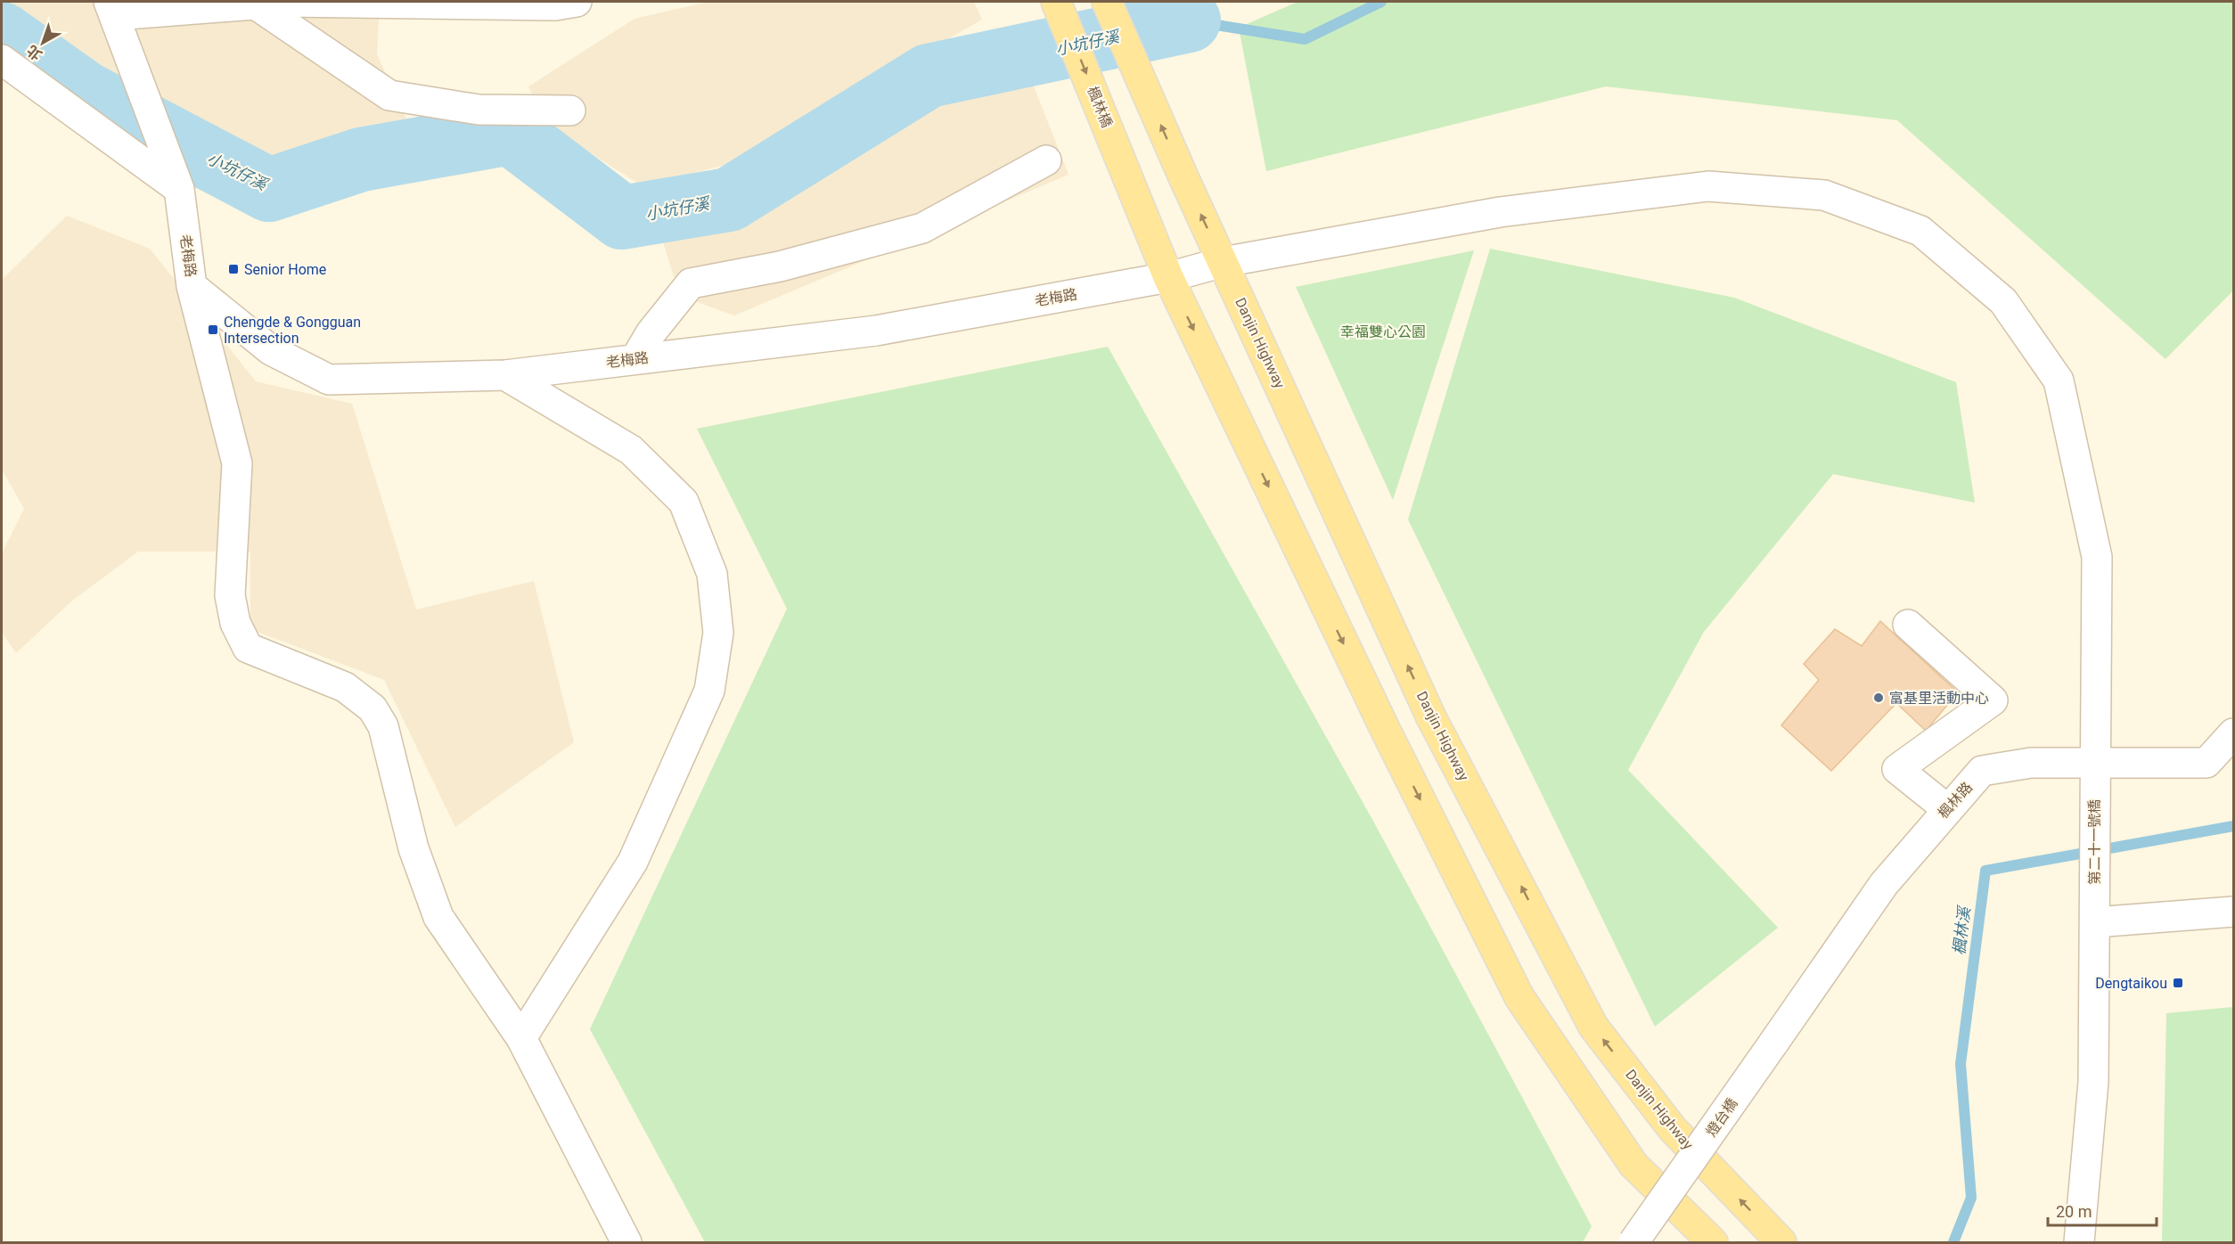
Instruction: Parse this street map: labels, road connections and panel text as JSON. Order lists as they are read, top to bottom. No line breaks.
{"streets":{"main road":["楓林橋","Danjin Highway"],"street":["老梅路","楓林路","第二十一號橋","燈台橋"]},"crossings":[["楓林橋","老梅路"],["老梅路","Danjin Highway"],["老梅路","第二十一號橋"],["Danjin Highway","第二十一號橋"],["楓林路","第二十一號橋"],["楓林路","燈台橋"]],"one_way":["楓林橋"],"water":["小坑仔溪","楓林溪"],"parks":["幸福雙心公園"],"places":{"transit":["Senior Home","Chengde & Gongguan Intersection","Dengtaikou"],"other":["富基里活動中心"]},"scale_bar":"20 m","north":"bottom left"}
